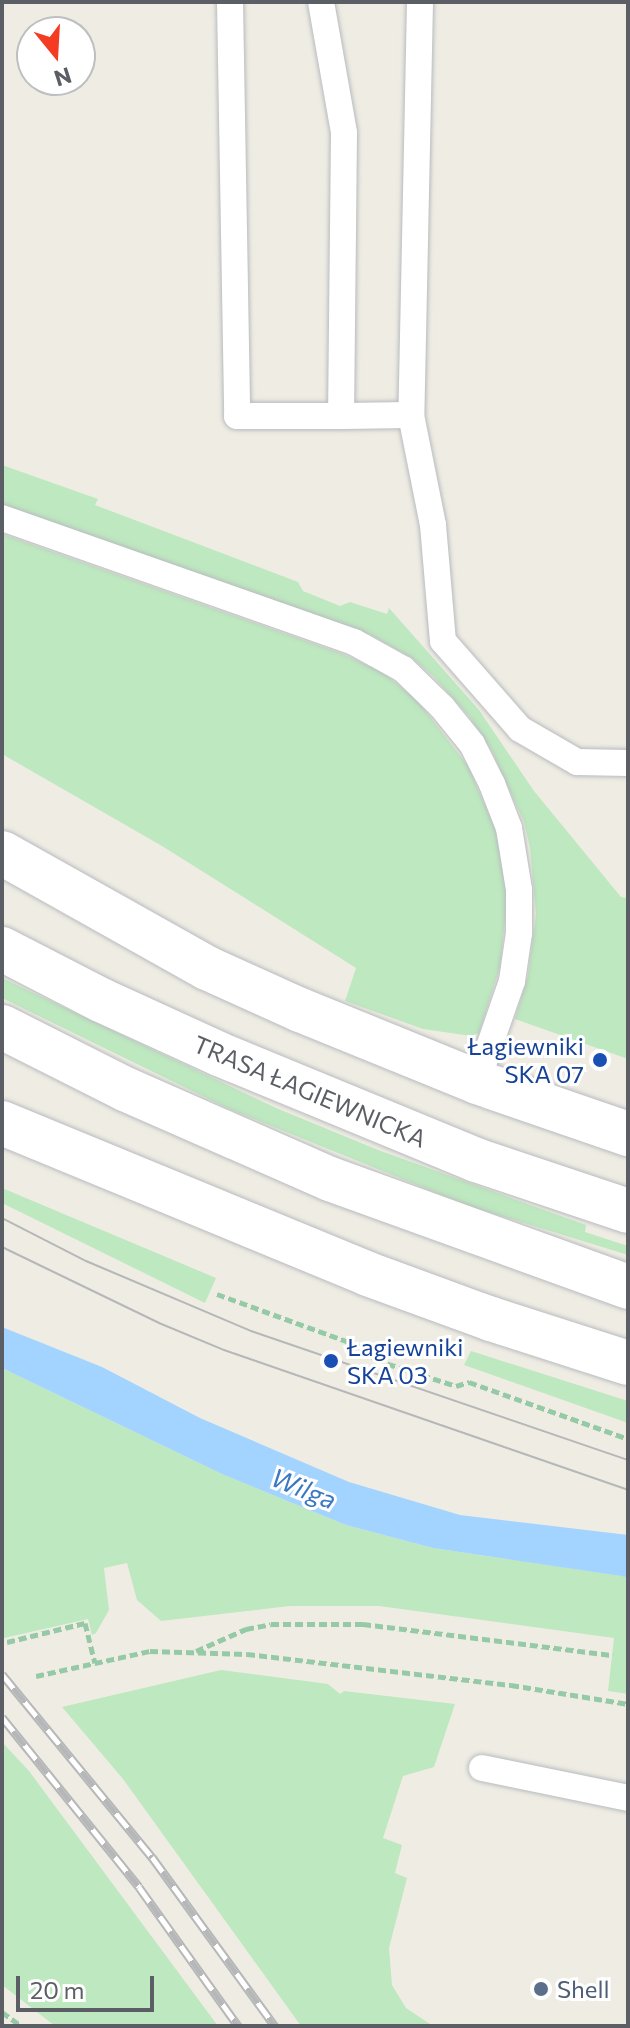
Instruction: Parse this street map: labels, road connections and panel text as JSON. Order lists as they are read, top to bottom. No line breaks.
{"streets":{"main road":["TRASA ŁAGIEWNICKA"]},"water":["Wilga"],"places":["Łagiewniki SKA 07","Łagiewniki SKA 03","Shell"],"scale_bar":"20 m","north":"bottom"}
